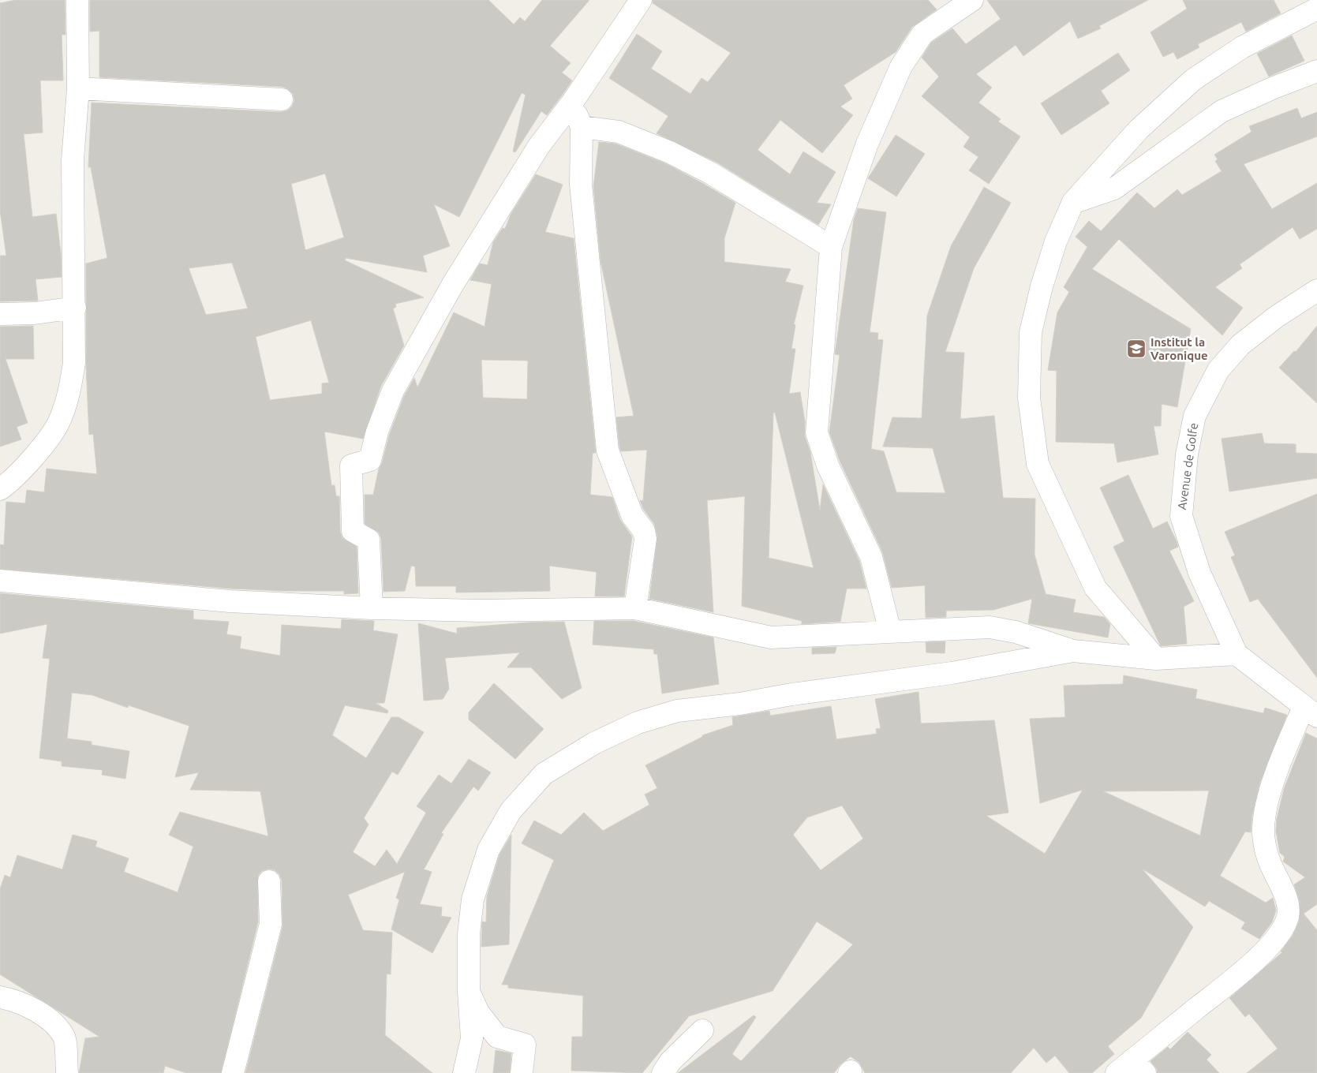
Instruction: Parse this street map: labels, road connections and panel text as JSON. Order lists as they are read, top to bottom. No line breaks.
{"streets":{"street":["Avenue de Golfe"]},"places":{"school or university":["Institut la Varonique"]}}
